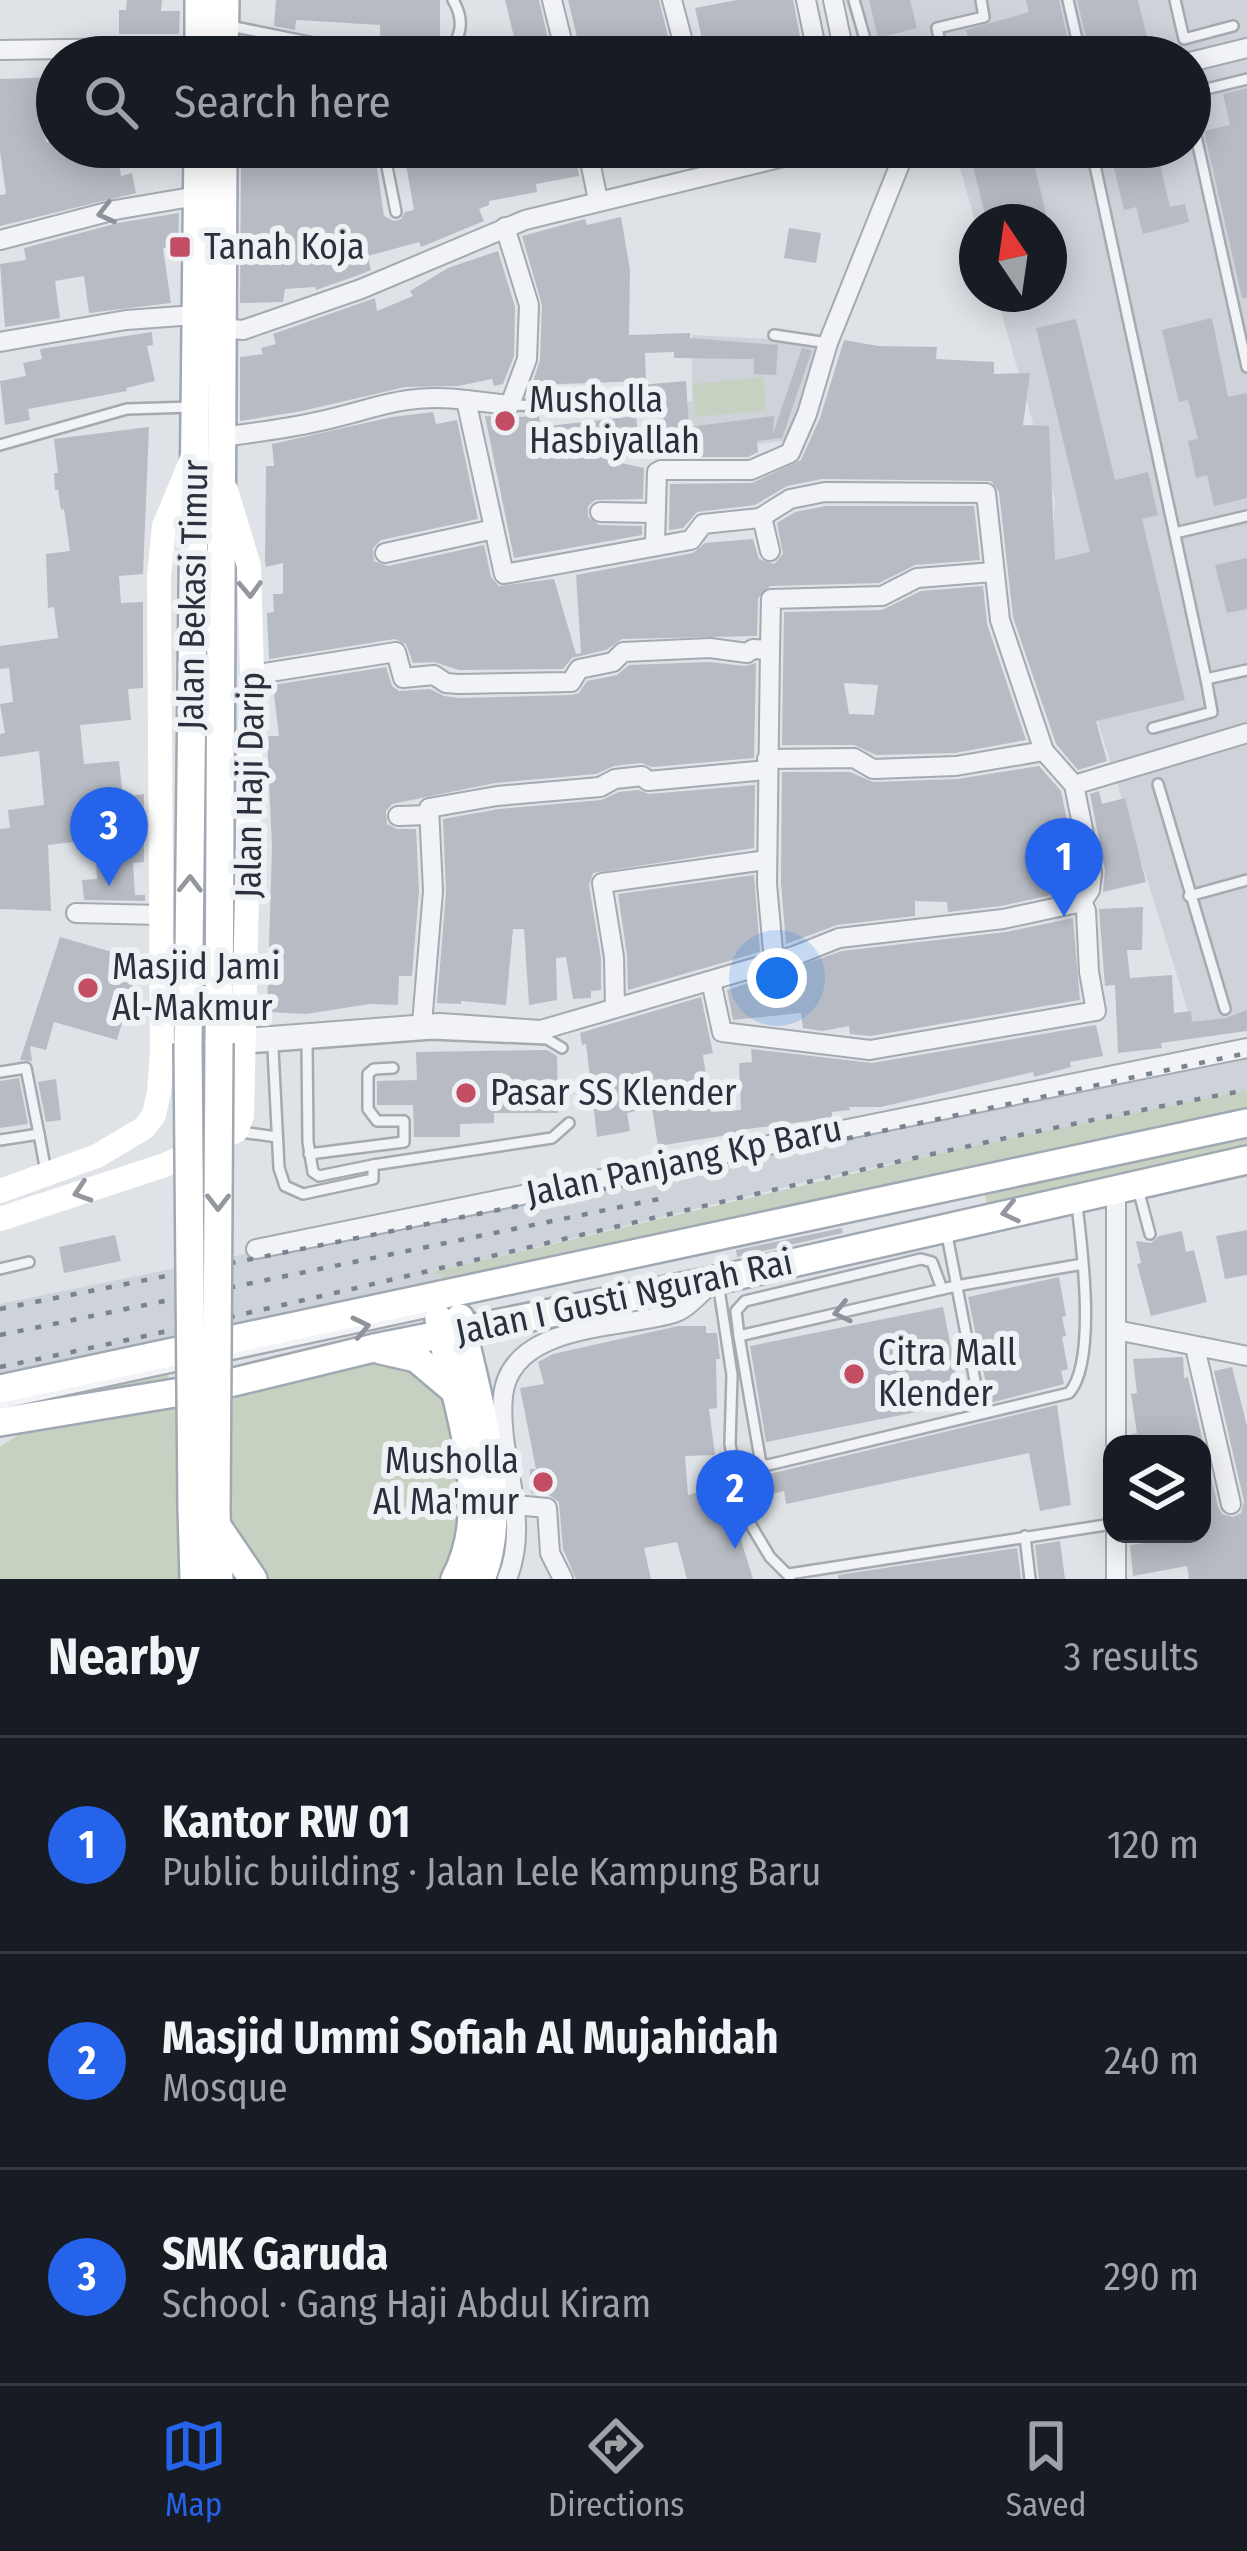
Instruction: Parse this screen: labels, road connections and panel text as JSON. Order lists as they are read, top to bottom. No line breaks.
{"streets":{"main road":["Jalan Bekasi Timur","Jalan Haji Darip","Jalan I Gusti Ngurah Rai"],"street":["Jalan Panjang Kp Baru"]},"crossings":[["Jalan Bekasi Timur","Jalan Haji Darip"],["Jalan Bekasi Timur","Jalan I Gusti Ngurah Rai"]],"places":{"transit":["Tanah Koja"],"other":["Musholla Hasbiyallah","Masjid Jami Al-Makmur","Pasar SS Klender","Citra Mall Klender","Musholla Al Ma'mur"]},"north":"top","page":{"search":"Search here","pins":["3","1","2"],"heading":["Nearby","3 results"],"list":[{"mark":"1","name":"Kantor RW 01","note":"Public building · Jalan Lele Kampung Baru","value":"120 m"},{"mark":"2","name":"Masjid Ummi Sofiah Al Mujahidah","note":"Mosque","value":"240 m"},{"mark":"3","name":"SMK Garuda","note":"School · Gang Haji Abdul Kiram","value":"290 m"}],"nav":["Map","Directions","Saved"]}}
